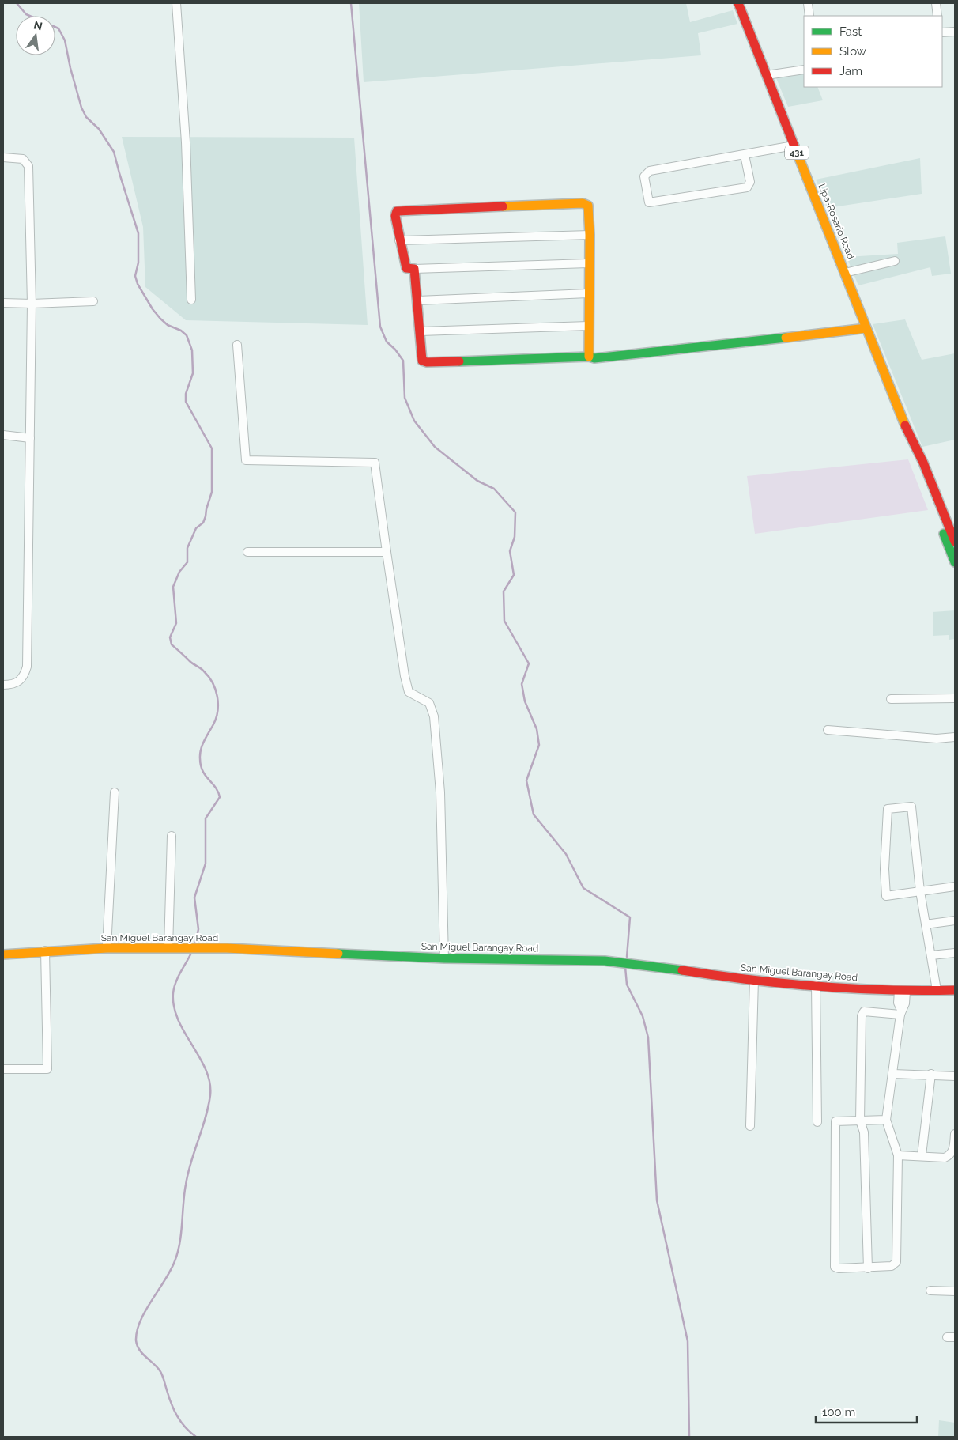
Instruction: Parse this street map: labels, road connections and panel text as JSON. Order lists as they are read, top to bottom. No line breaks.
{"streets":{"street":["431","Lipa-Rosario Road","San Miguel Barangay Road"]},"legend":["Fast","Slow","Jam"],"scale_bar":"100 m","north":"top"}
